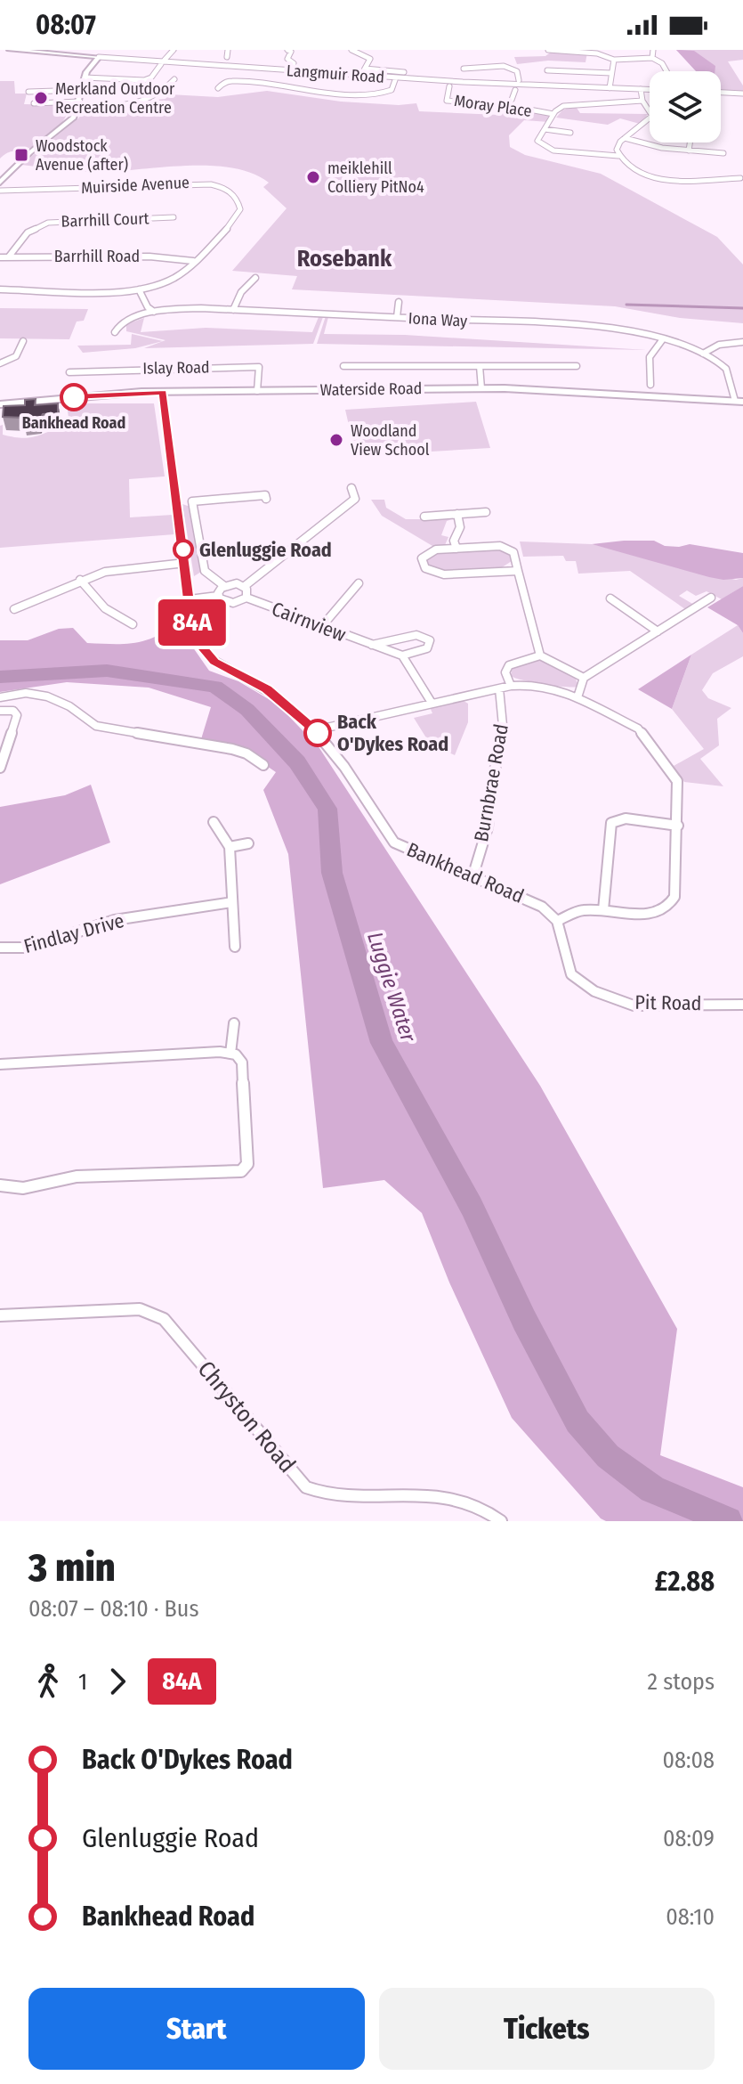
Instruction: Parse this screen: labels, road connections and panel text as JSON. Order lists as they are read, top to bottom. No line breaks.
{"streets":{"main road":["Waterside Road"],"street":["Langmuir Road","Moray Place","Muirside Avenue","Barrhill Court","Barrhill Road","Iona Way","Islay Road","Cairnview","Burnbrae Road","Bankhead Road","Findlay Drive","Pit Road","Chryston Road"]},"crossings":[["Muirside Avenue","Barrhill Road"],["Barrhill Court","Barrhill Road"],["Iona Way","Waterside Road"],["Islay Road","Waterside Road"],["Waterside Road","Bankhead Road"],["Cairnview","Bankhead Road"],["Burnbrae Road","Bankhead Road"],["Bankhead Road","Pit Road"]],"districts":["Rosebank"],"water":["Luggie Water"],"places":{"other":["Merkland Outdoor Recreation Centre","meiklehill Colliery PitNo4","Bankhead Road","Woodland View School","Glenluggie Road","Back O'Dykes Road"],"transit":["Woodstock Avenue (after)"]},"lines":["bus line 84A"],"page":{"status":"08:07","on_map":"84A","heading":["3 min","08:07 – 08:10 · Bus","£2.88"],"legs":["1","84A","2 stops"],"list":[{"name":"Back O'Dykes Road","value":"08:08"},{"name":"Glenluggie Road","value":"08:09"},{"name":"Bankhead Road","value":"08:10"}],"buttons":["Start","Tickets"]}}
